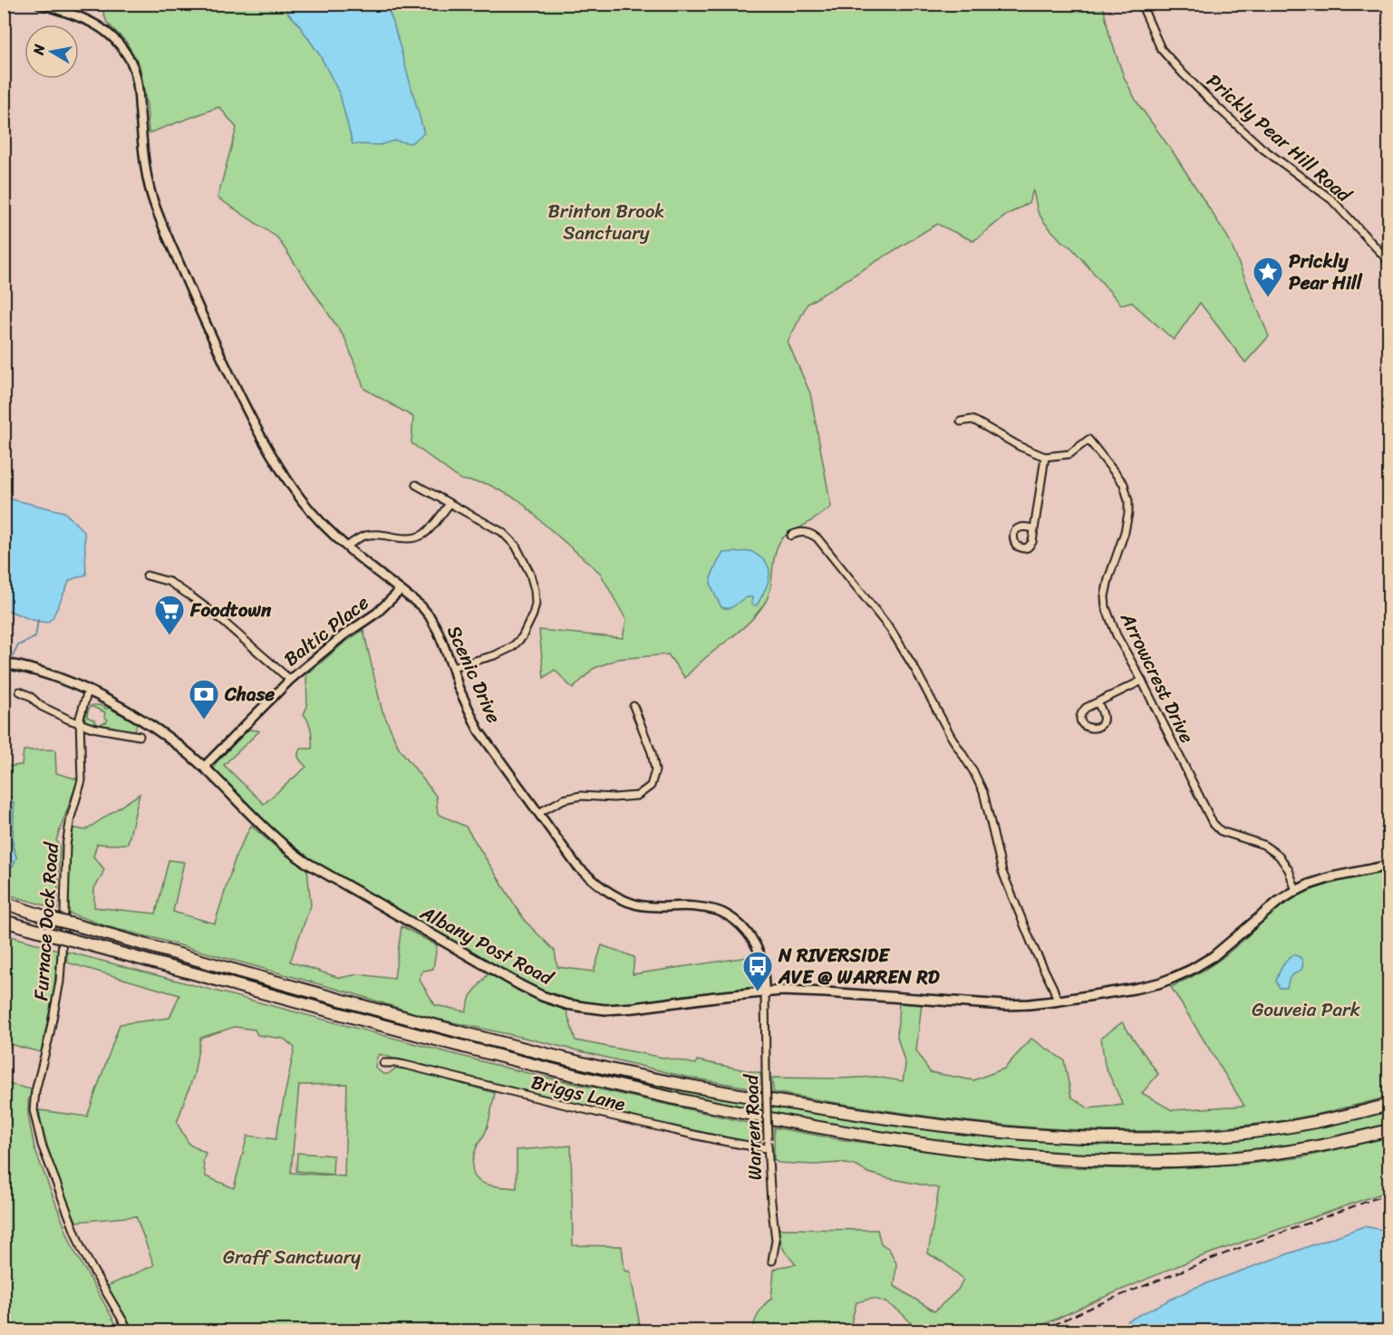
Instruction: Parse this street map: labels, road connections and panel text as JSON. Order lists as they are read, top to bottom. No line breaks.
{"streets":{"main road":["Albany Post Road"],"street":["Prickly Pear Hill Road","Baltic Place","Scenic Drive","Arrowcrest Drive","Furnace Dock Road","Briggs Lane","Warren Road"]},"crossings":[["Baltic Place","Scenic Drive"],["Baltic Place","Albany Post Road"],["Scenic Drive","Albany Post Road"],["Scenic Drive","Warren Road"],["Arrowcrest Drive","Albany Post Road"],["Furnace Dock Road","Albany Post Road"],["Albany Post Road","Warren Road"],["Briggs Lane","Warren Road"]],"parks":["Brinton Brook Sanctuary","Gouveia Park","Graff Sanctuary"],"places":{"place":["Prickly Pear Hill"],"supermarket":["Foodtown"],"bank":["Chase"],"bus stop":["N RIVERSIDE AVE @ WARREN RD"]},"north":"left"}
